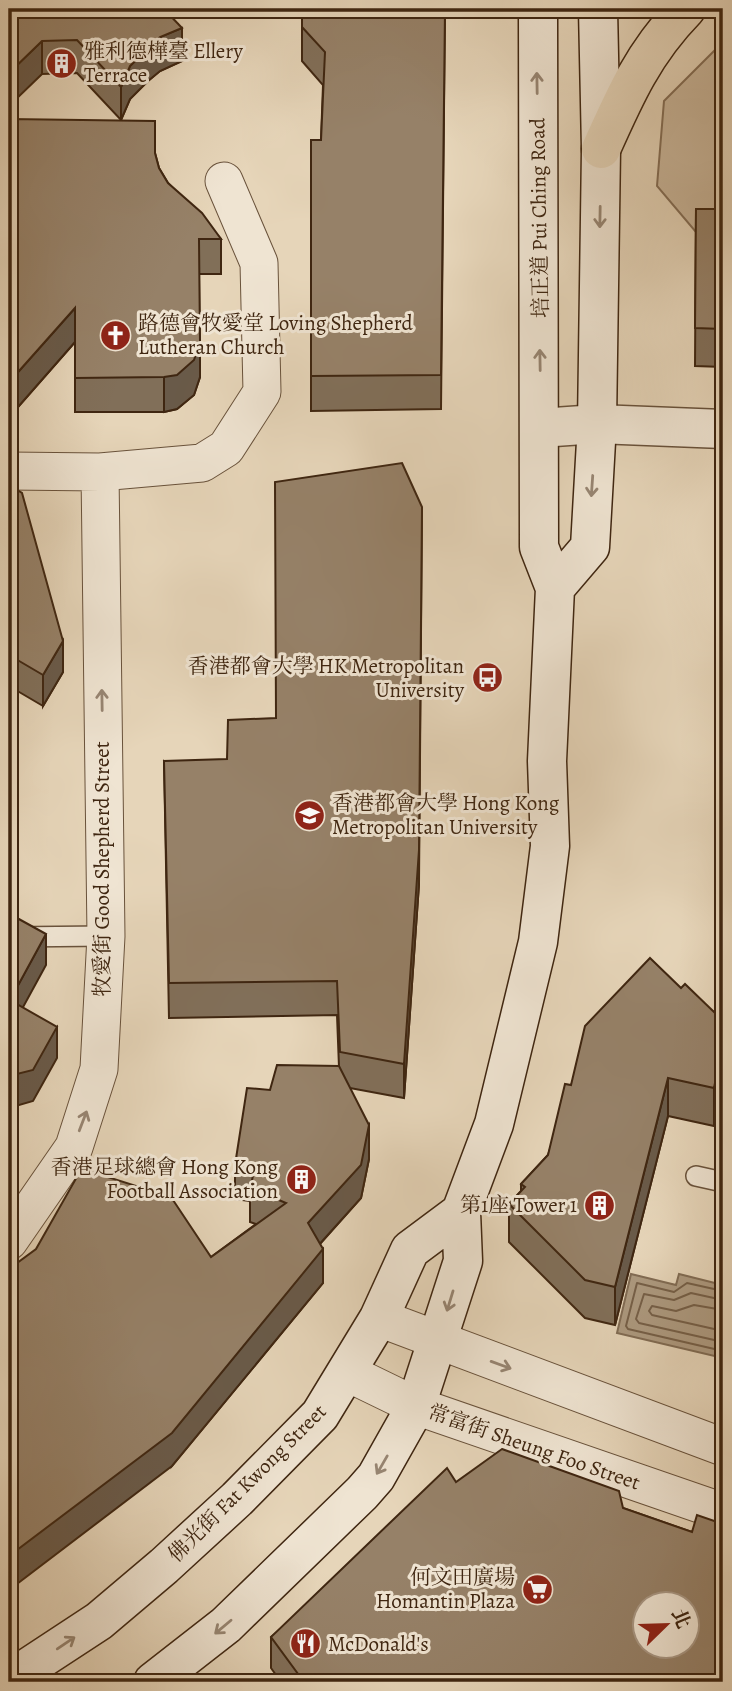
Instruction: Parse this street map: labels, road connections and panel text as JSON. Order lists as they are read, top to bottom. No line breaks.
{"streets":{"main road":["培正道 Pui Ching Road","佛光街 Fat Kwong Street"],"street":["牧愛街 Good Shepherd Street","常富街 Sheung Foo Street"]},"crossings":[["常富街 Sheung Foo Street","佛光街 Fat Kwong Street"]],"one_way":["牧愛街 Good Shepherd Street"],"places":{"building":["雅利德樺臺 Ellery Terrace","香港足球總會 Hong Kong Football Association","第1座 Tower 1"],"church":["路德會牧愛堂 Loving Shepherd Lutheran Church"],"bus stop":["香港都會大學 HK Metropolitan University"],"school or university":["香港都會大學 Hong Kong Metropolitan University"],"supermarket":["何文田廣場 Homantin Plaza"],"restaurant":["McDonald's"]},"north":"top right"}
